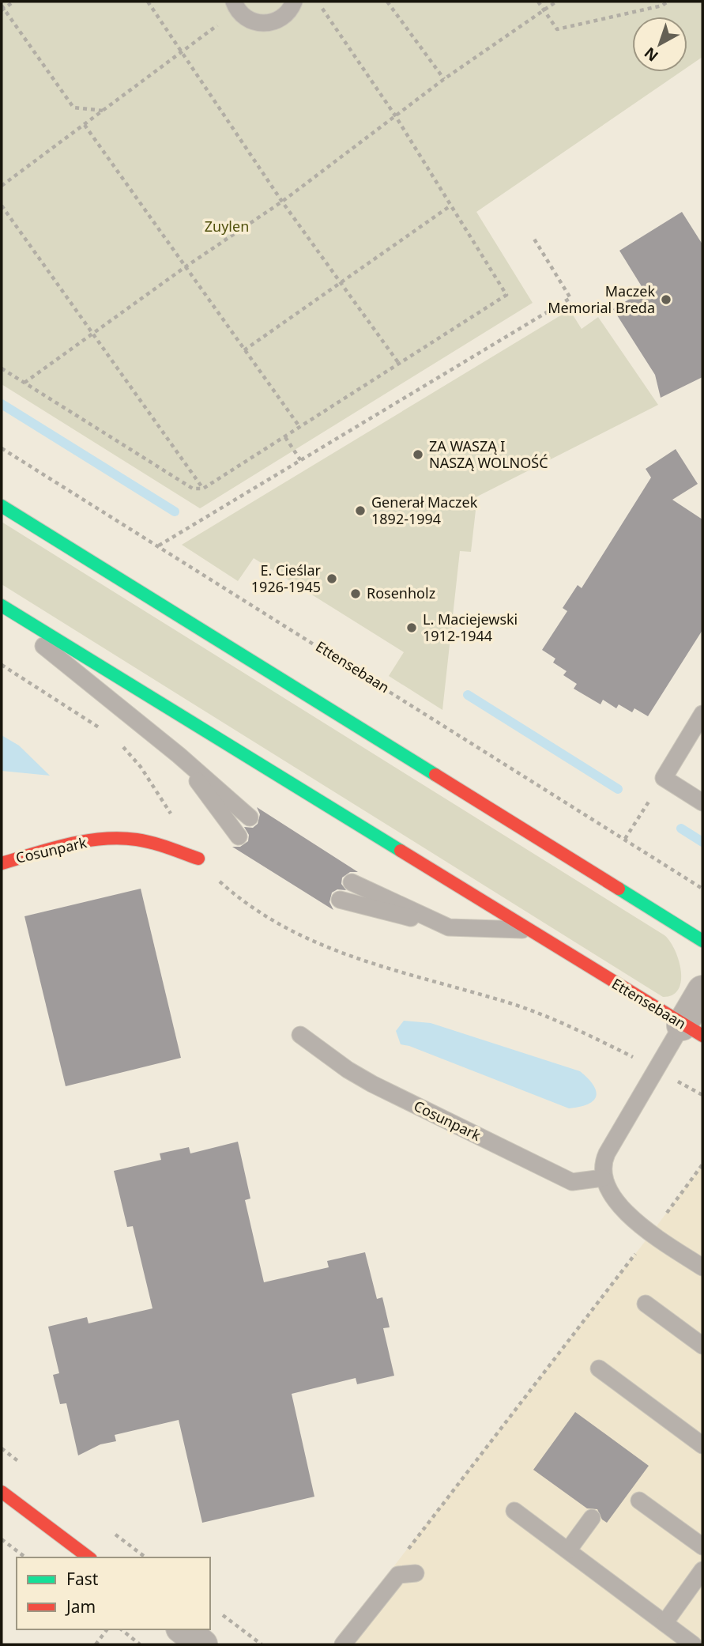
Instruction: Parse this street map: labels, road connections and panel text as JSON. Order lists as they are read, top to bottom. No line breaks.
{"streets":{"main road":["Ettensebaan","Cosunpark"]},"parks":["Zuylen"],"places":["Maczek Memorial Breda","ZA WASZĄ I NASZĄ WOLNOŚĆ","Generał Maczek 1892-1994","E. Cieślar 1926-1945","Rosenholz","L. Maciejewski 1912-1944"],"legend":["Fast","Jam"],"north":"bottom left"}
